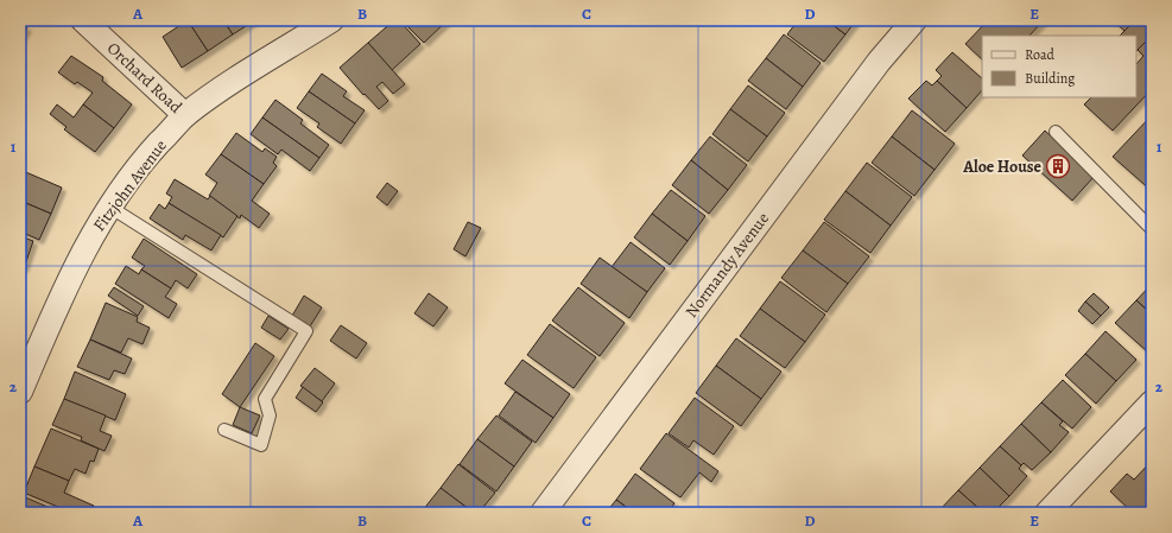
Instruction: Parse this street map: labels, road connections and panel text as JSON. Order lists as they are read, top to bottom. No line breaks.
{"streets":{"street":["Orchard Road","Fitzjohn Avenue","Normandy Avenue"]},"crossings":[["Orchard Road","Fitzjohn Avenue"]],"places":{"building":["Aloe House"]},"legend":["Road","Building"],"grid":{"columns":["A","B","C","D","E"],"rows":["1","2"]}}
